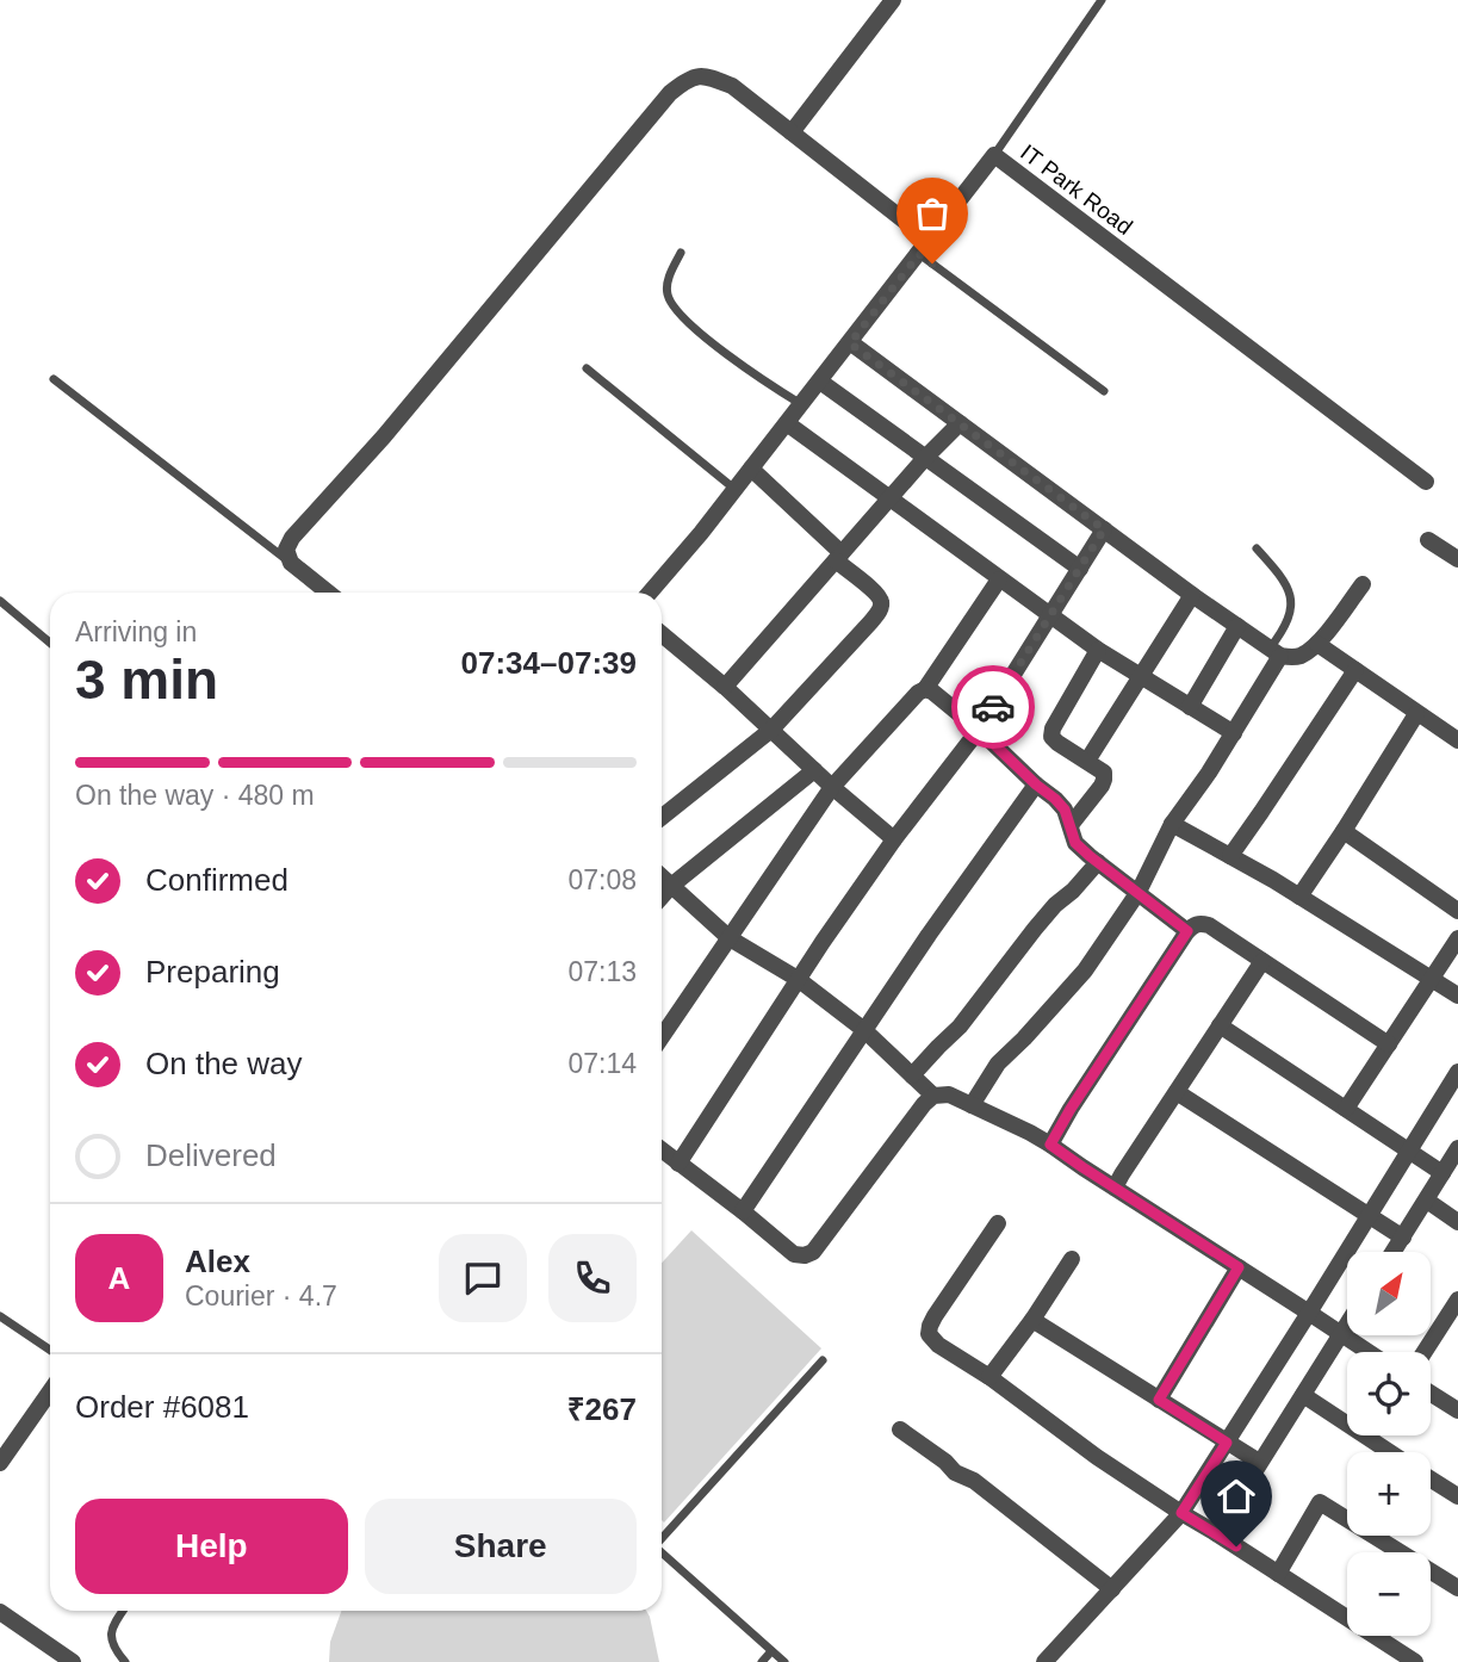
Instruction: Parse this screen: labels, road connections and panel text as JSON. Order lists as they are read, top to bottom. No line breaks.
{"streets":{"street":["IT Park Road"]},"north":"top right","page":{"heading":["3 min","Arriving in","07:34–07:39"],"panel":["Alex","Courier · 4.7","Order #6081","₹267"],"bar":"On the way · 480 m","list":[["Confirmed","07:08"],["Preparing","07:13"],["On the way","07:14"],"Delivered"],"round":"A","map_buttons":["+","−"],"buttons":["Help","Share"]}}
